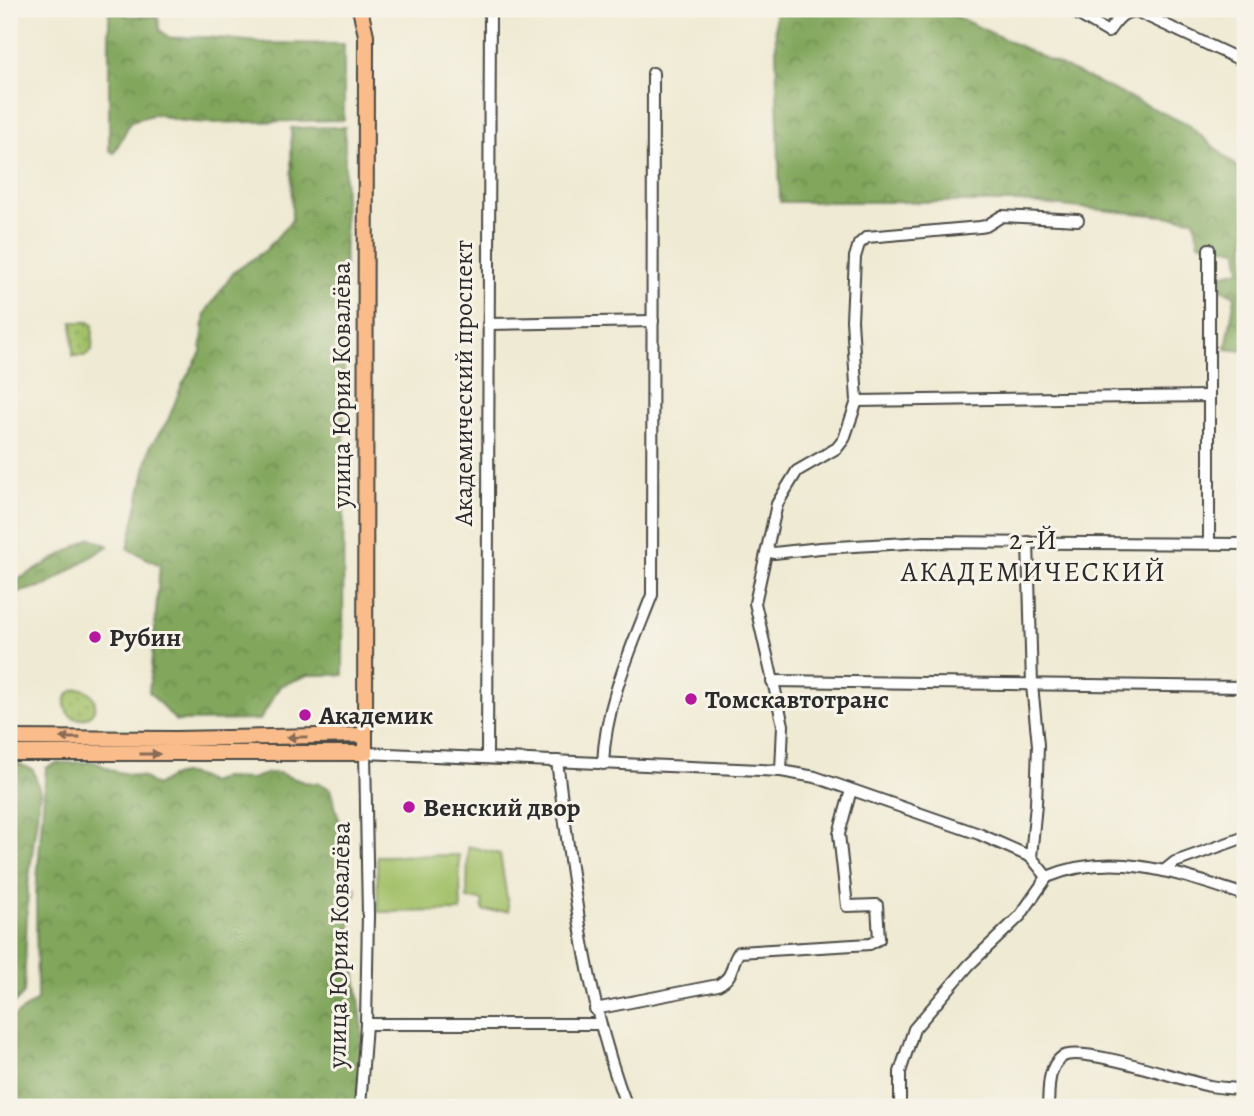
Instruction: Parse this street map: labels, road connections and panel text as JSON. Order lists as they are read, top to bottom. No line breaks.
{"streets":{"main road":["улица Юрия Ковалёва"],"street":["Академический проспект"]},"districts":["2-Й АКАДЕМИЧЕСКИЙ"],"places":["Рубин","Томскавтотранс","Академик","Венский двор"]}
